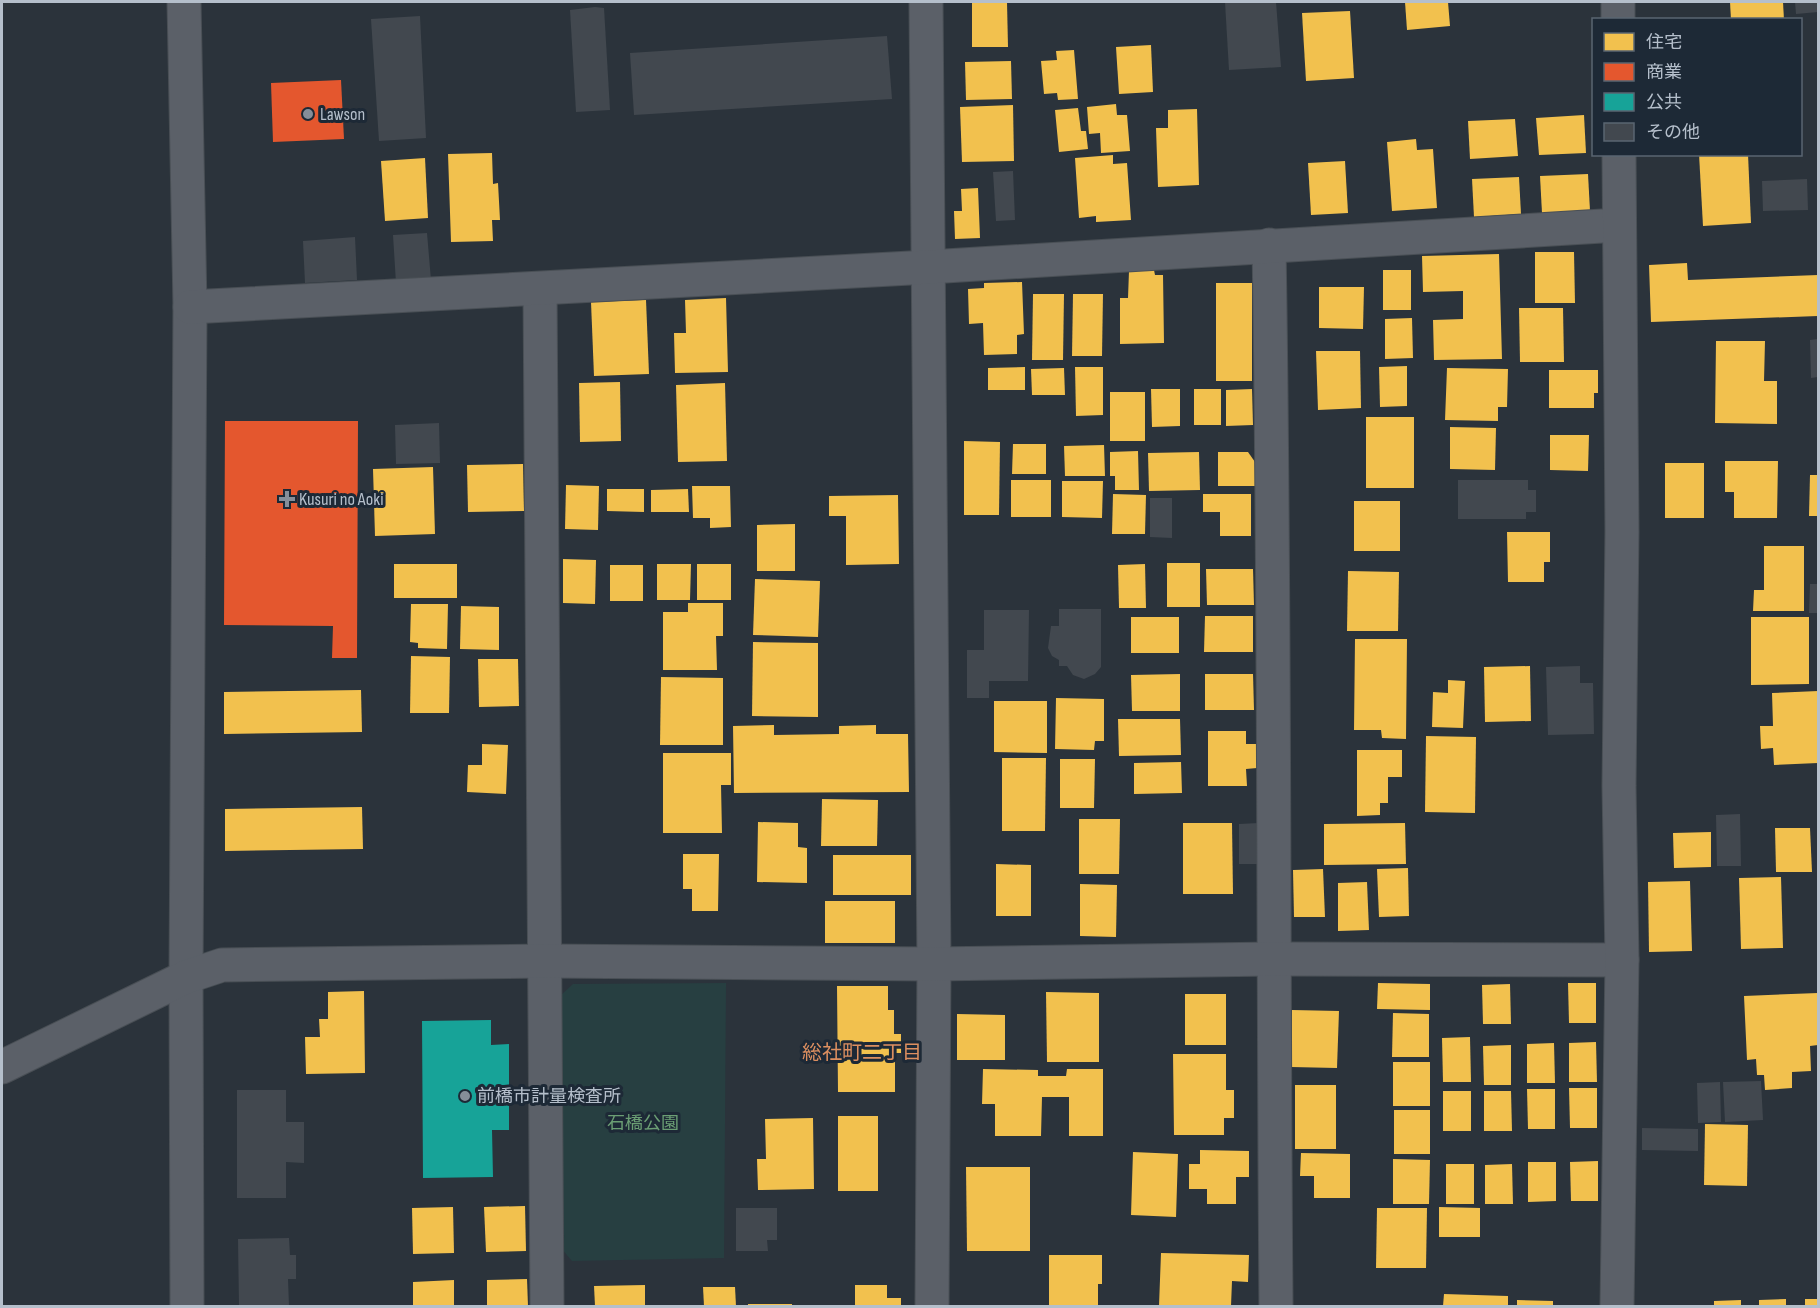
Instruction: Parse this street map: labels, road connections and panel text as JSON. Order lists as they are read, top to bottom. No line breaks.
{"districts":["総社町二丁目"],"parks":["石橋公園"],"places":{"other":["Lawson","前橋市計量検査所"],"health":["Kusuri no Aoki"]},"legend":["住宅","商業","公共","その他"]}
